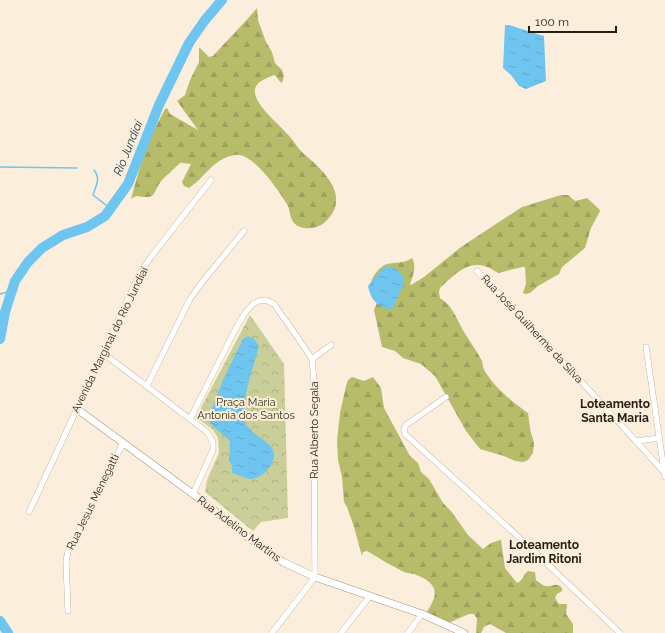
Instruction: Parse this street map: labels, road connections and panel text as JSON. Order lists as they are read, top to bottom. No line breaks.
{"streets":{"street":["Rua José Guilherme da Silva","Avenida Marginal do Rio Jundiaí","Rua Alberto Segala","Rua Jesus Menegatti","Rua Adelino Martins"]},"crossings":[["Avenida Marginal do Rio Jundiaí","Rua Adelino Martins"],["Rua Alberto Segala","Rua Adelino Martins"],["Rua Jesus Menegatti","Rua Adelino Martins"]],"districts":["Loteamento Santa Maria","Loteamento Jardim Ritoni"],"water":["Rio Jundiaí"],"parks":["Praça Maria Antonia dos Santos"],"scale_bar":"100 m"}
